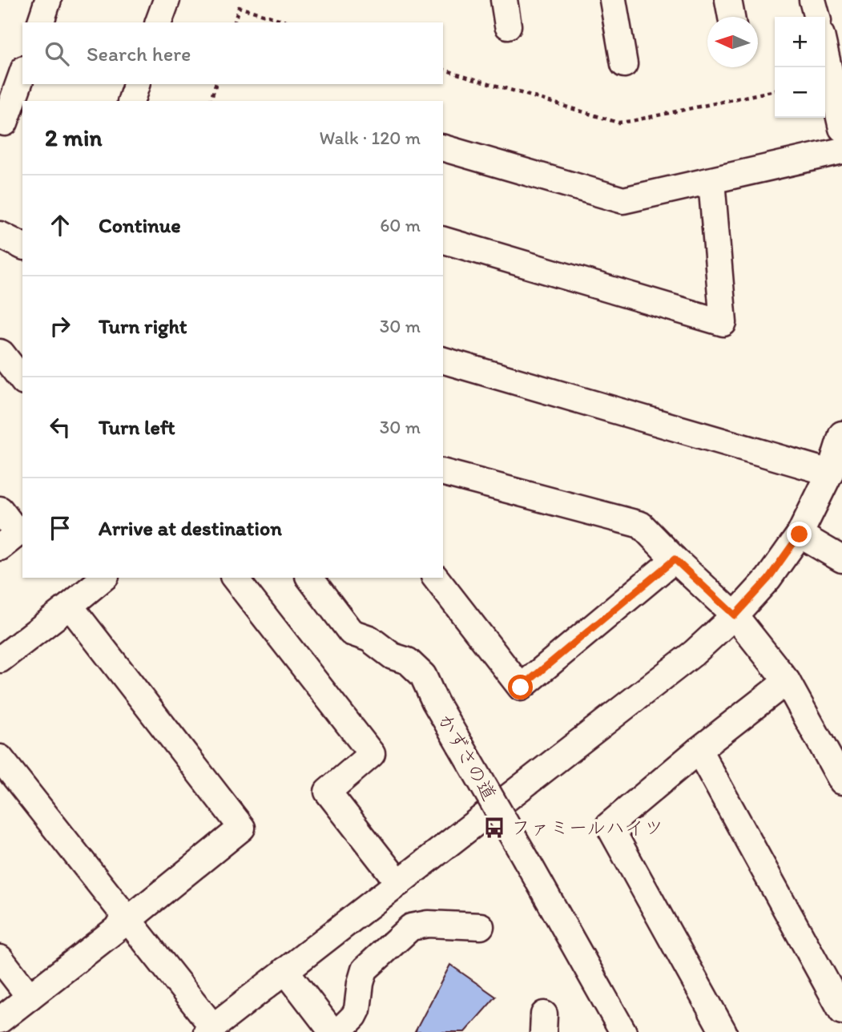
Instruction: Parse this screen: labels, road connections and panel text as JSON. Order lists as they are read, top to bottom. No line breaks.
{"streets":{"street":["かずさの道"]},"places":{"bus stop":["ファミールハイツ"]},"north":"left","page":{"map_buttons":["+","−"],"search":"Search here","heading":["2 min","Walk · 120 m"],"list":[["Continue","60 m"],["Turn right","30 m"],["Turn left","30 m"],"Arrive at destination"]}}
